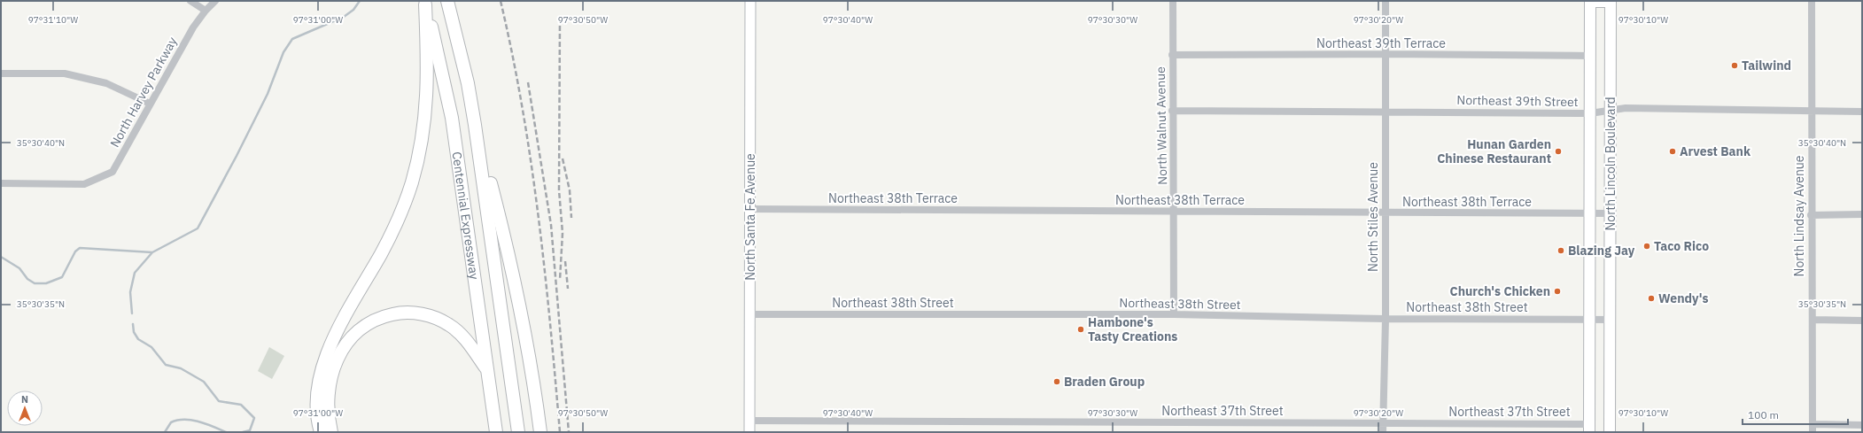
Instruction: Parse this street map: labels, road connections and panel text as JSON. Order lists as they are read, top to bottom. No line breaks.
{"streets":{"highway":["Centennial Expressway"],"main road":["North Lincoln Boulevard","North Santa Fe Avenue"],"street":["Northeast 39th Terrace","North Harvey Parkway","Northeast 39th Street","North Walnut Avenue","Northeast 38th Terrace","North Lindsay Avenue","North Stiles Avenue","Northeast 38th Street","Northeast 37th Street"]},"crossings":[["Northeast 39th Terrace","North Walnut Avenue"],["Northeast 39th Terrace","North Lincoln Boulevard"],["Northeast 39th Terrace","North Stiles Avenue"],["Northeast 39th Street","North Walnut Avenue"],["Northeast 39th Street","North Lincoln Boulevard"],["Northeast 39th Street","North Lindsay Avenue"],["Northeast 39th Street","North Stiles Avenue"],["North Walnut Avenue","Northeast 38th Terrace"],["North Walnut Avenue","Northeast 38th Street"],["North Lincoln Boulevard","Northeast 38th Terrace"],["North Lincoln Boulevard","Northeast 38th Street"],["North Lincoln Boulevard","Northeast 37th Street"],["Northeast 38th Terrace","North Santa Fe Avenue"],["Northeast 38th Terrace","North Stiles Avenue"],["North Santa Fe Avenue","Northeast 38th Street"],["North Santa Fe Avenue","Northeast 37th Street"],["North Stiles Avenue","Northeast 38th Street"],["North Stiles Avenue","Northeast 37th Street"]],"places":["Tailwind","Hunan Garden Chinese Restaurant","Arvest Bank","Taco Rico","Blazing Jay","Church's Chicken","Wendy's","Hambone's Tasty Creations","Braden Group"],"scale_bar":"100 m","north":"top","coordinates":["97°31'10\"W","97°31'00\"W","97°30'50\"W","97°30'40\"W","97°30'30\"W","97°30'20\"W","97°30'10\"W","35°30'40\"N","35°30'35\"N"]}
